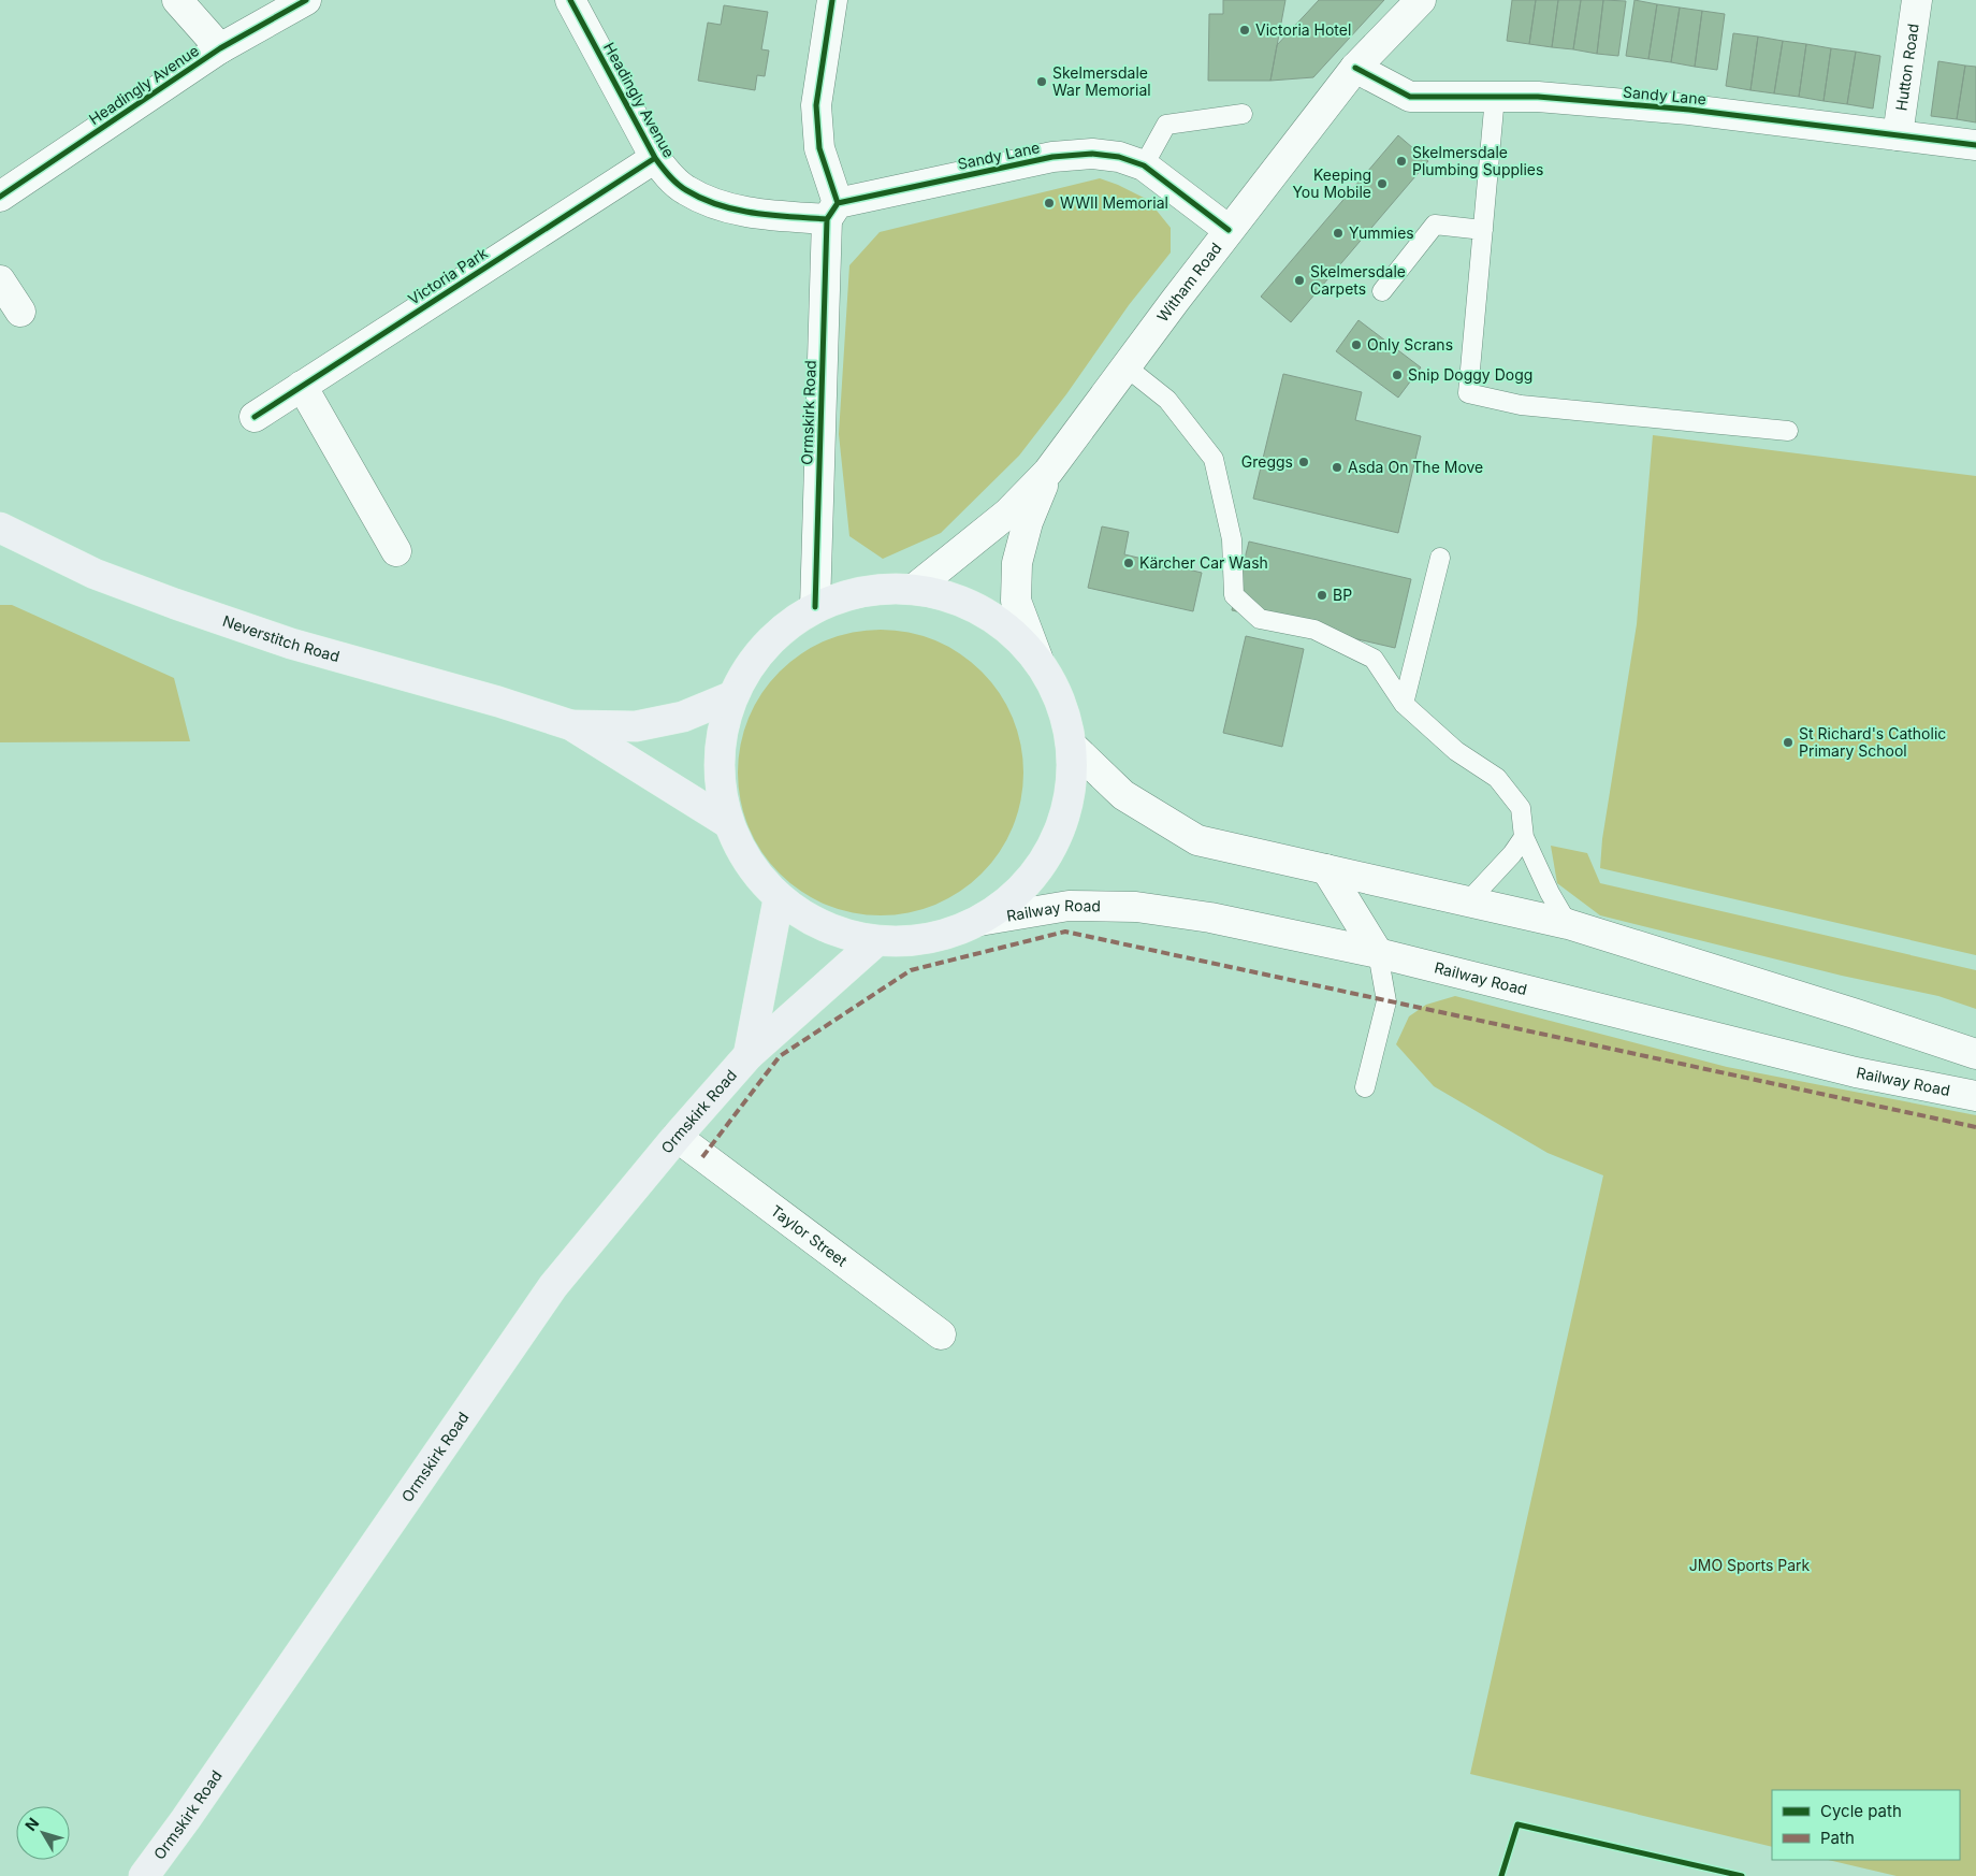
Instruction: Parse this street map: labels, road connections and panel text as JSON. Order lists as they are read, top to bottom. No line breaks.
{"streets":{"main road":["Ormskirk Road","Neverstitch Road"],"street":["Hutton Road","Headingly Avenue","Sandy Lane","Victoria Park","Witham Road","Railway Road","Taylor Street"]},"crossings":[["Hutton Road","Sandy Lane"],["Headingly Avenue","Sandy Lane"],["Headingly Avenue","Victoria Park"],["Headingly Avenue","Ormskirk Road"],["Sandy Lane","Witham Road"],["Sandy Lane","Ormskirk Road"],["Ormskirk Road","Taylor Street"]],"parks":["JMO Sports Park"],"places":["Victoria Hotel","Skelmersdale War Memorial","Skelmersdale Plumbing Supplies","Keeping You Mobile","WWII Memorial","Yummies","Skelmersdale Carpets","Only Scrans","Snip Doggy Dogg","Greggs","Asda On The Move","Kärcher Car Wash","BP","St Richard's Catholic Primary School"],"legend":["Cycle path","Path"],"north":"top left"}
